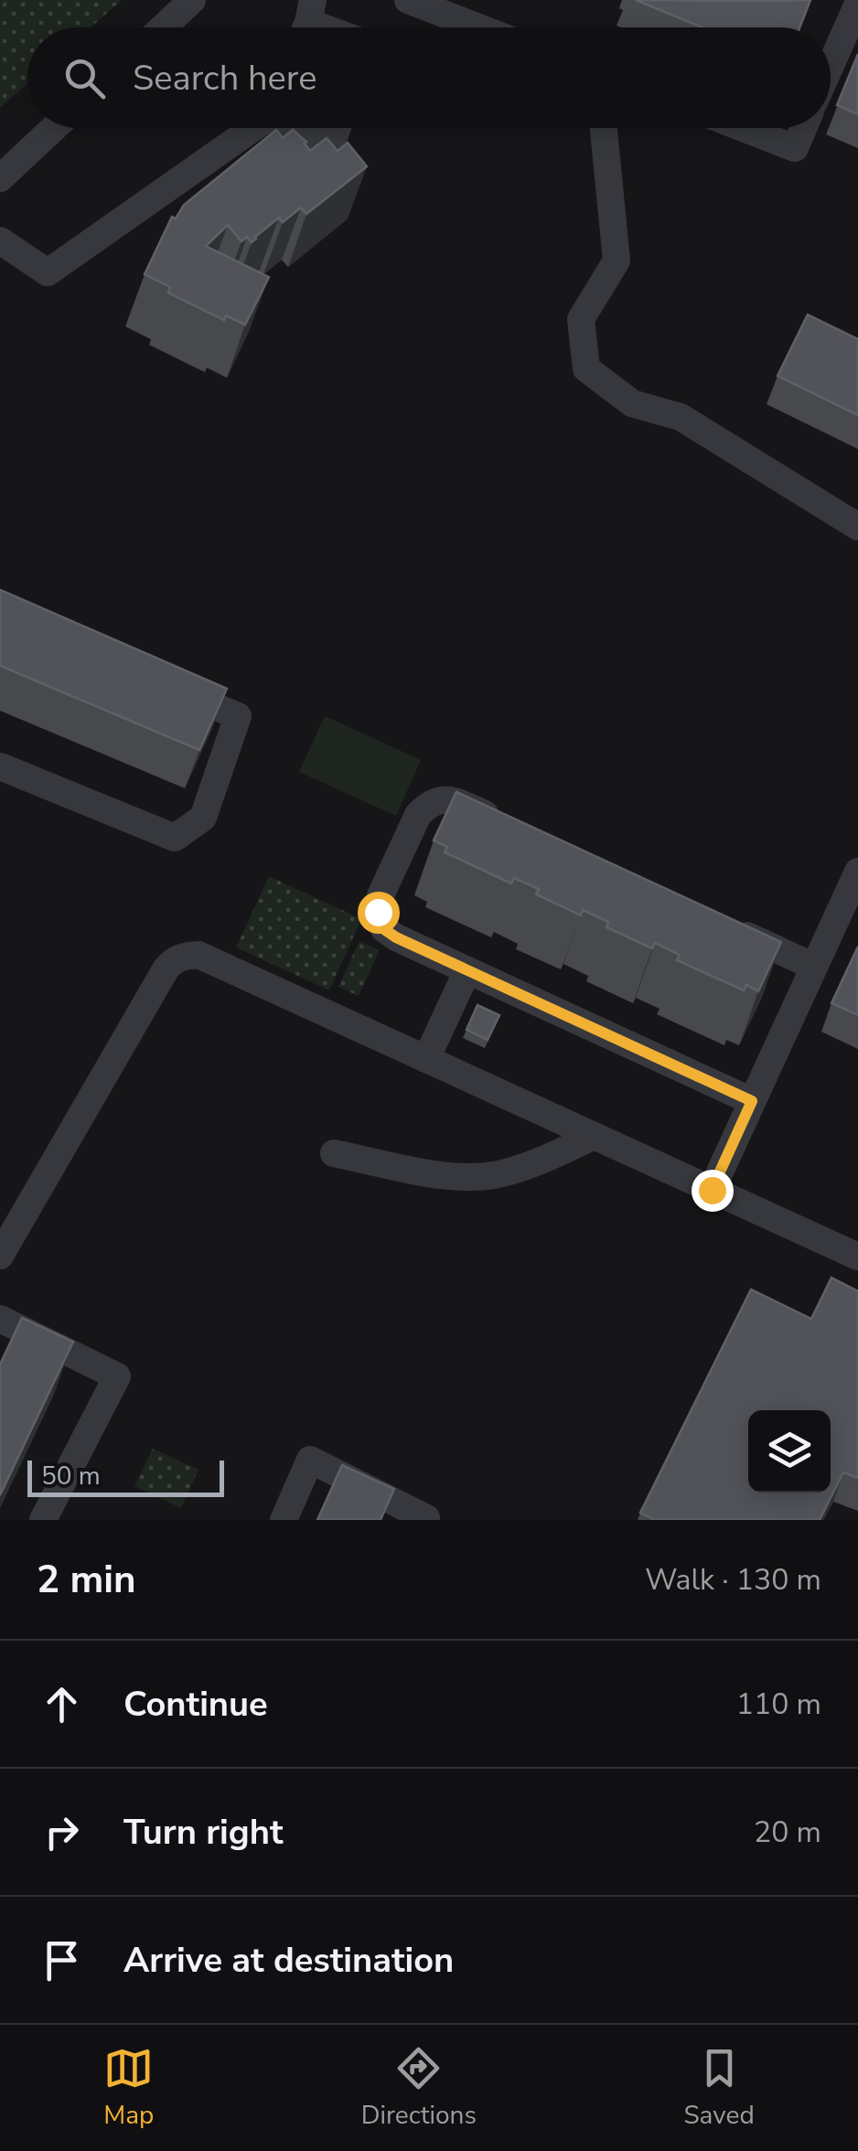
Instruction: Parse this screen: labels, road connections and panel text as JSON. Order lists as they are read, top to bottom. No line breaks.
{"scale_bar":"50 m","page":{"search":"Search here","scale":"50 m","heading":["2 min","Walk · 130 m"],"list":[["Continue","110 m"],["Turn right","20 m"],"Arrive at destination"],"nav":["Map","Directions","Saved"]}}
